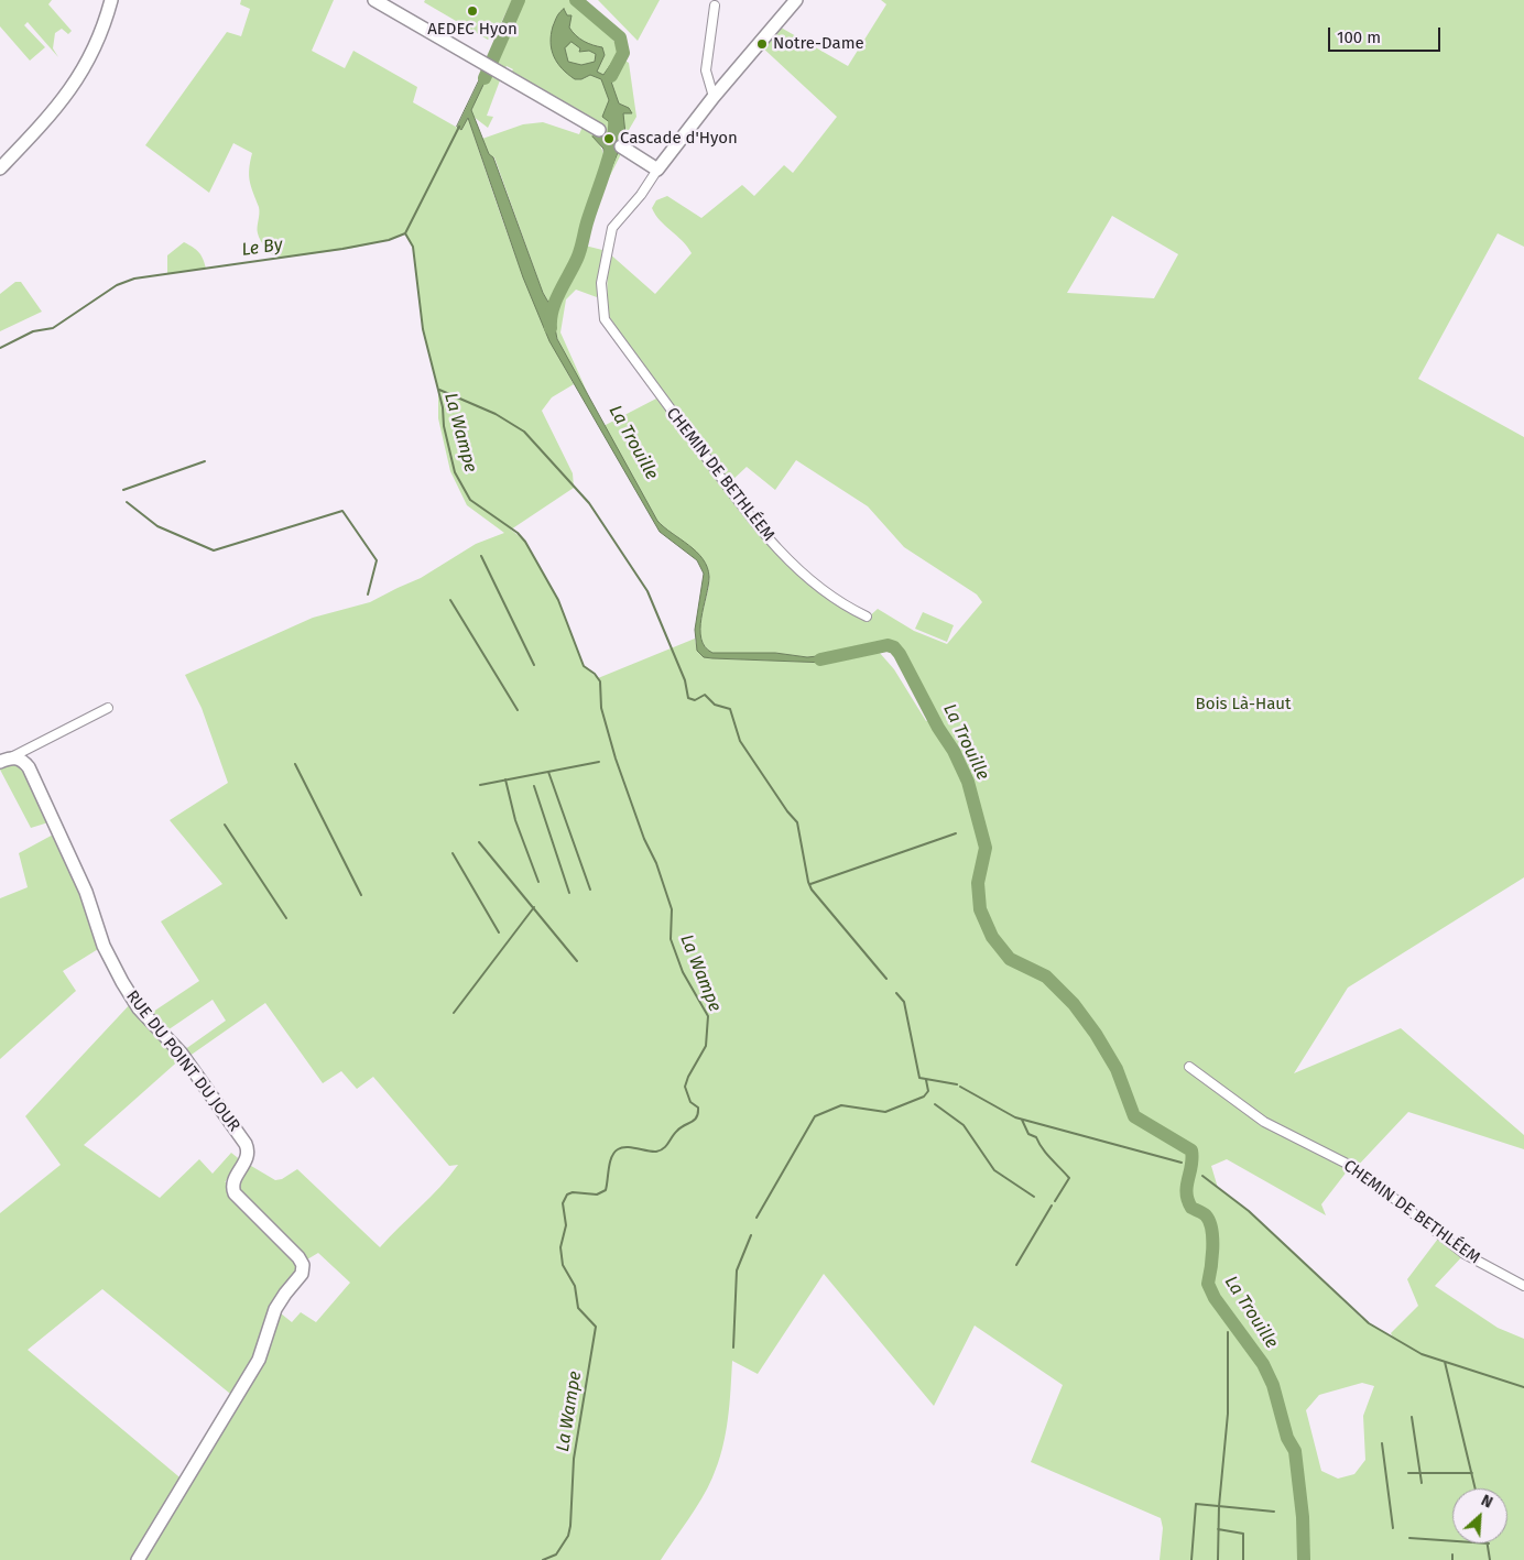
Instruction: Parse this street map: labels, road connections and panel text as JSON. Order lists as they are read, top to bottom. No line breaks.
{"streets":{"street":["CHEMIN DE BETHLÉEM","RUE DU POINT DU JOUR"]},"water":["Le By","La Wampe","La Trouille"],"parks":["Bois Là-Haut"],"places":["AEDEC Hyon","Notre-Dame","Cascade d'Hyon"],"scale_bar":"100 m","north":"top right"}
